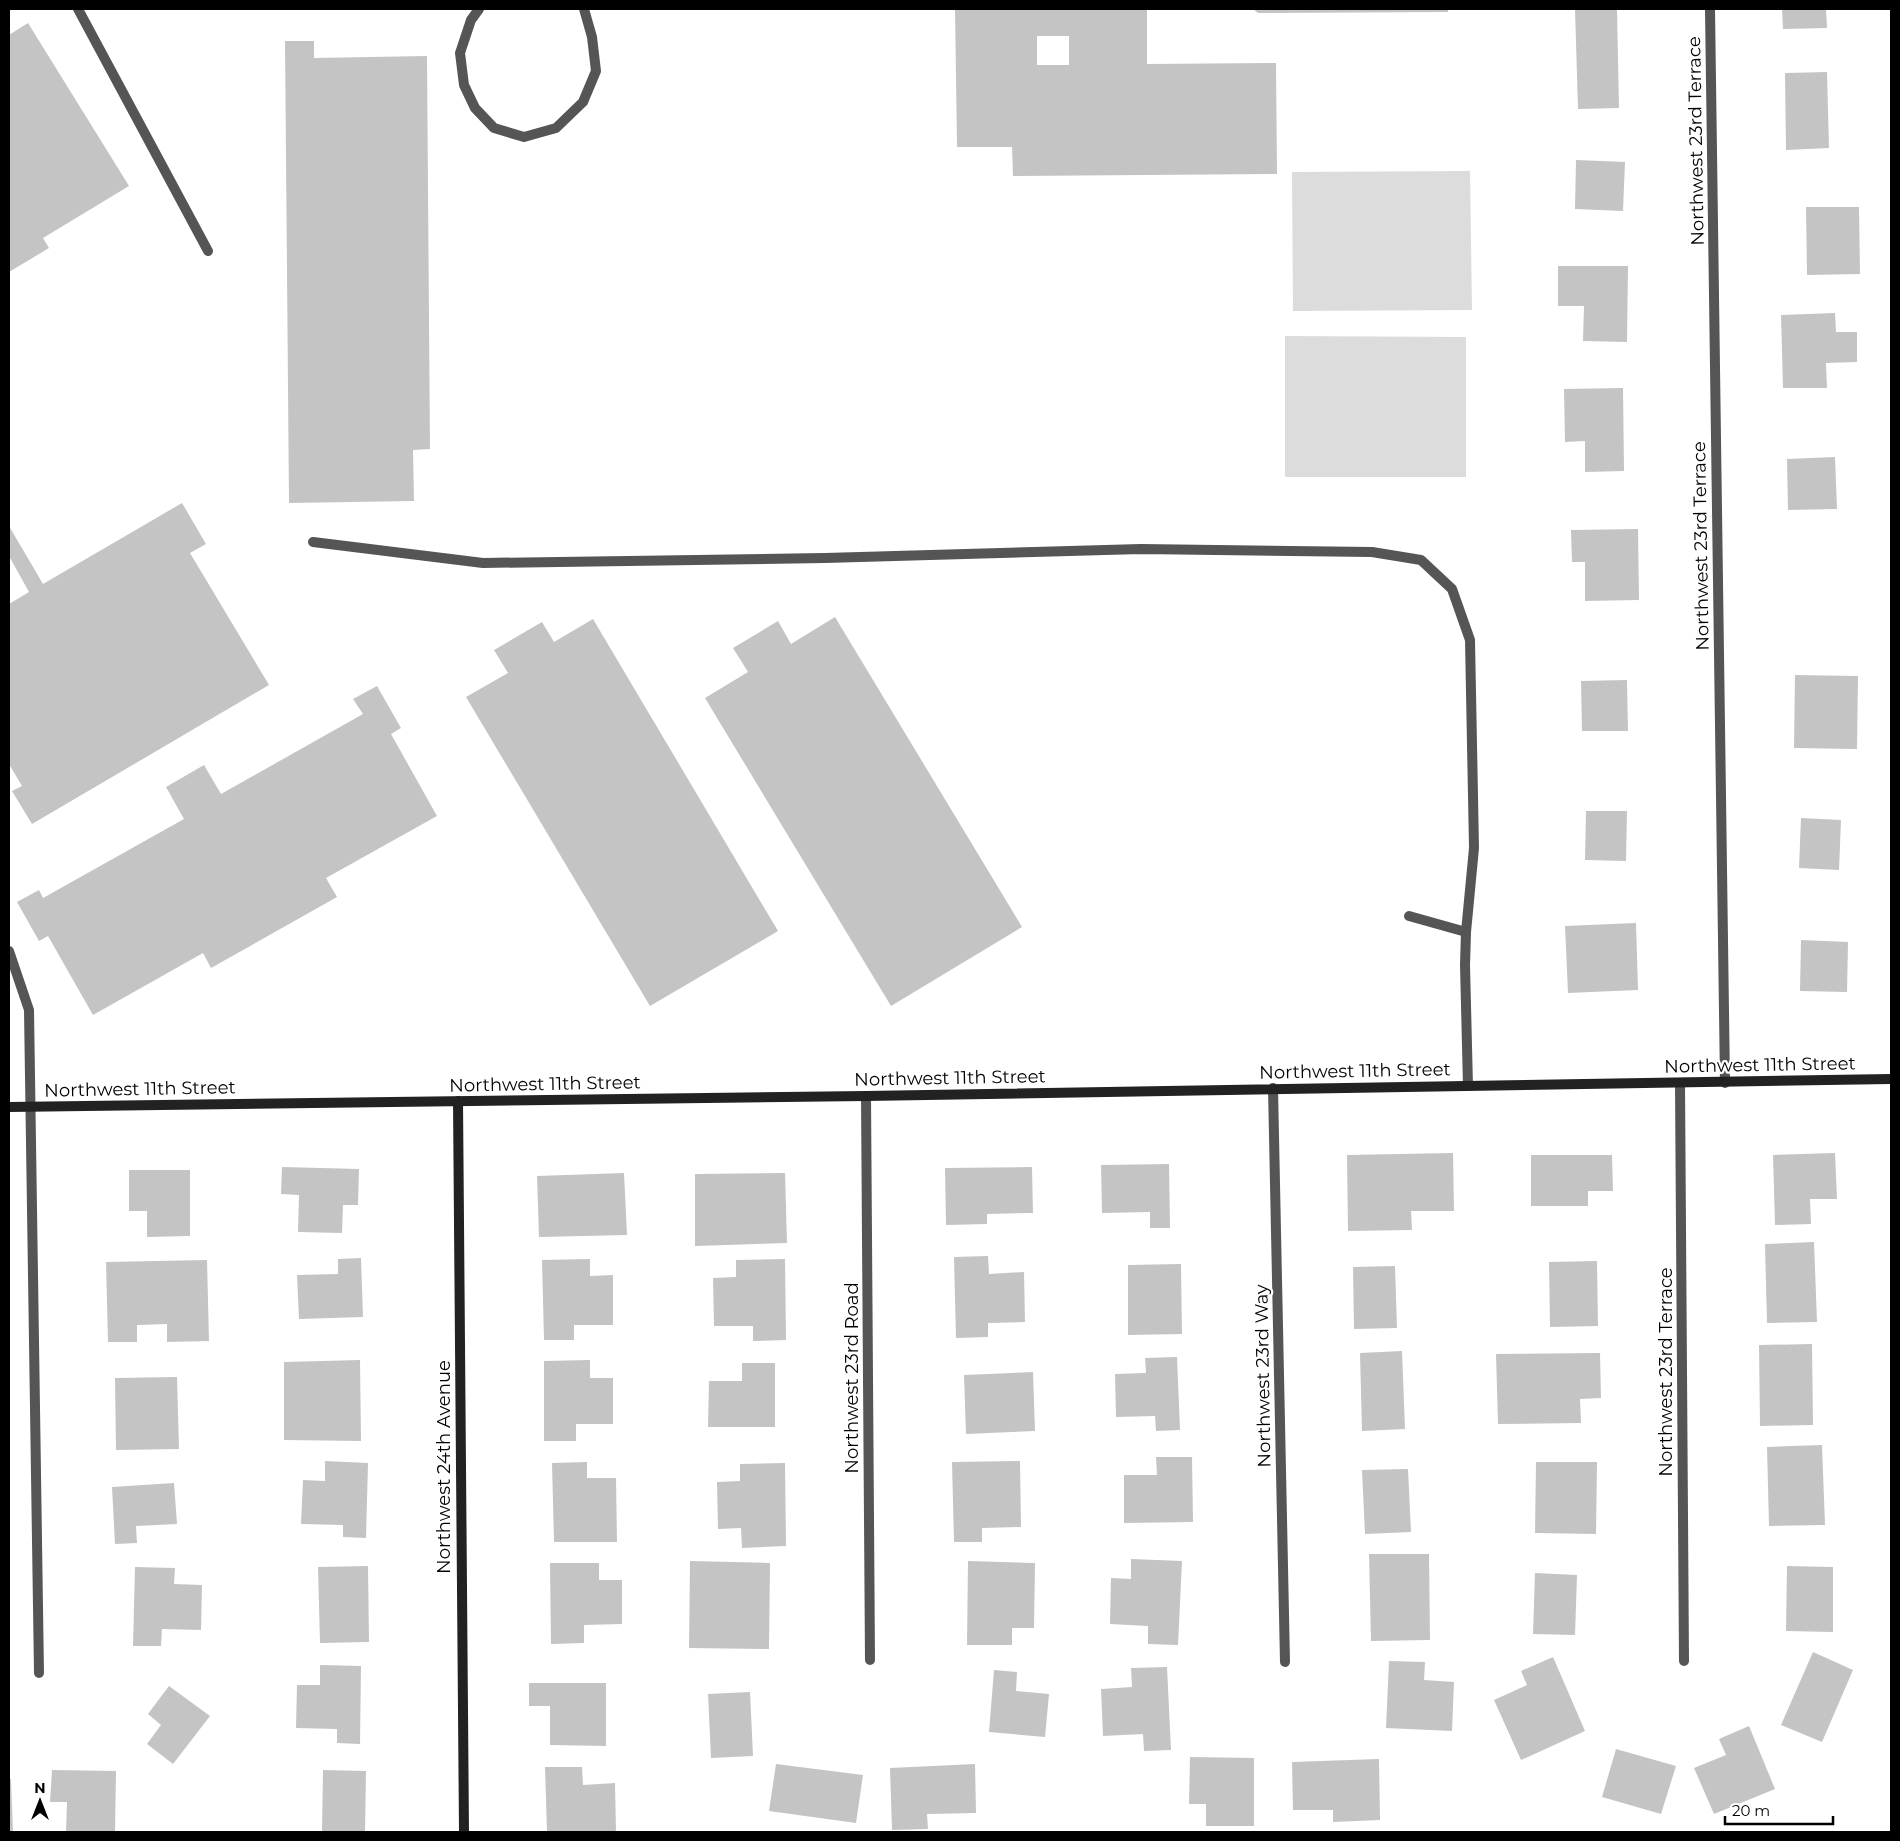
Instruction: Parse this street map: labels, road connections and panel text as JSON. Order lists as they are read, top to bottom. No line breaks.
{"streets":{"street":["Northwest 23rd Terrace","Northwest 11th Street","Northwest 23rd Way","Northwest 23rd Road","Northwest 24th Avenue"]},"crossings":[["Northwest 23rd Terrace","Northwest 11th Street"],["Northwest 11th Street","Northwest 23rd Way"],["Northwest 11th Street","Northwest 23rd Road"],["Northwest 11th Street","Northwest 24th Avenue"]],"scale_bar":"20 m","north":"top"}
